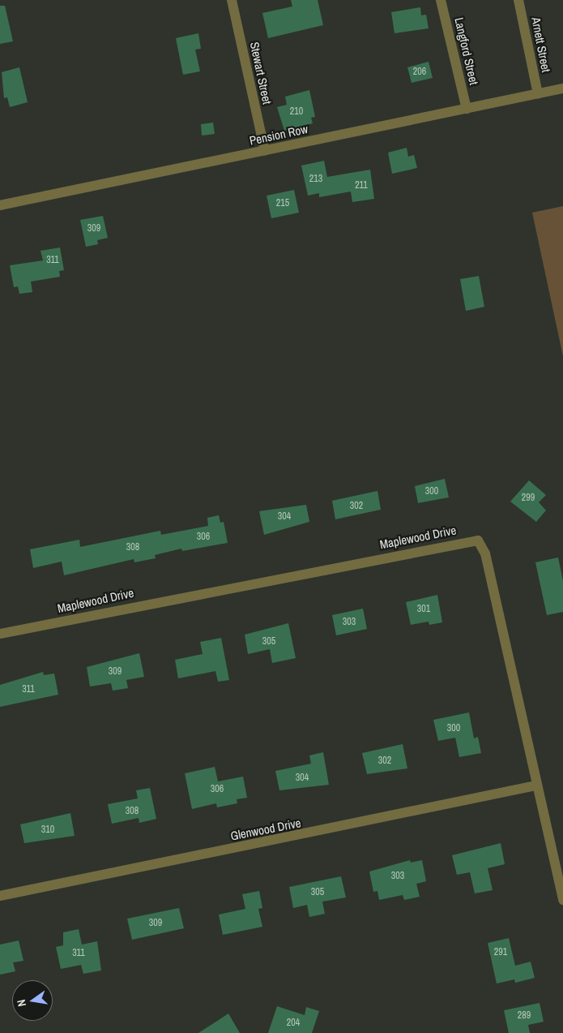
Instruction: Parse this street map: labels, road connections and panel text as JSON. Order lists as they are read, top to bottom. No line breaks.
{"streets":{"street":["Arnett Street","Langford Street","Stewart Street","Pension Row","Maplewood Drive","Glenwood Drive"]},"crossings":[["Arnett Street","Pension Row"],["Langford Street","Pension Row"],["Stewart Street","Pension Row"],["Maplewood Drive","Glenwood Drive"]],"house_numbers":["206","210","213","211","215","309","311","300","299","302","304","306","308","301","303","305","309","311","300","302","304","306","308","310","303","305","309","291","311","289","204"],"north":"left"}
